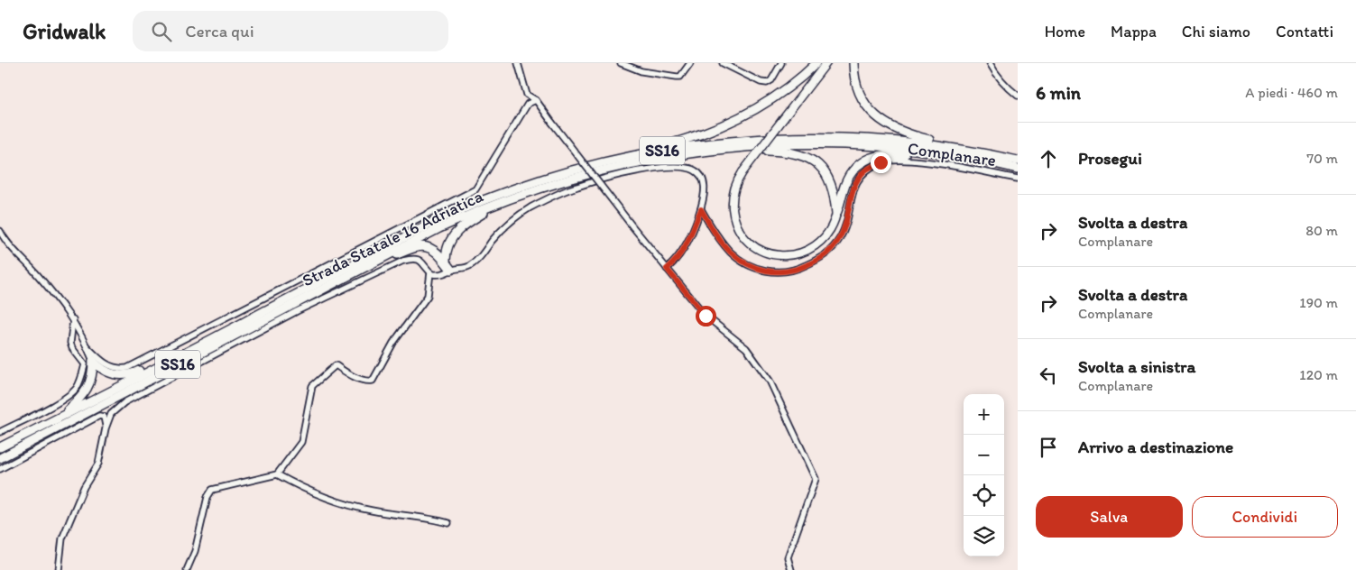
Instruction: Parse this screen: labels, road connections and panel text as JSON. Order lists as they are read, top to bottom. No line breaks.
{"streets":{"highway":["SS16","Strada Statale 16 Adriatica"],"street":["Complanare"]},"crossings":[["SS16","Strada Statale 16 Adriatica"]],"page":{"header":"Gridwalk","search":"Cerca qui","nav":["Home","Mappa","Chi siamo","Contatti"],"heading":["6 min","A piedi · 460 m"],"list":[["Prosegui","70 m"],["Svolta a destra","Complanare","80 m"],["Svolta a destra","Complanare","190 m"],["Svolta a sinistra","Complanare","120 m"],"Arrivo a destinazione"],"map_buttons":["+","−"],"buttons":["Salva","Condividi"]}}
